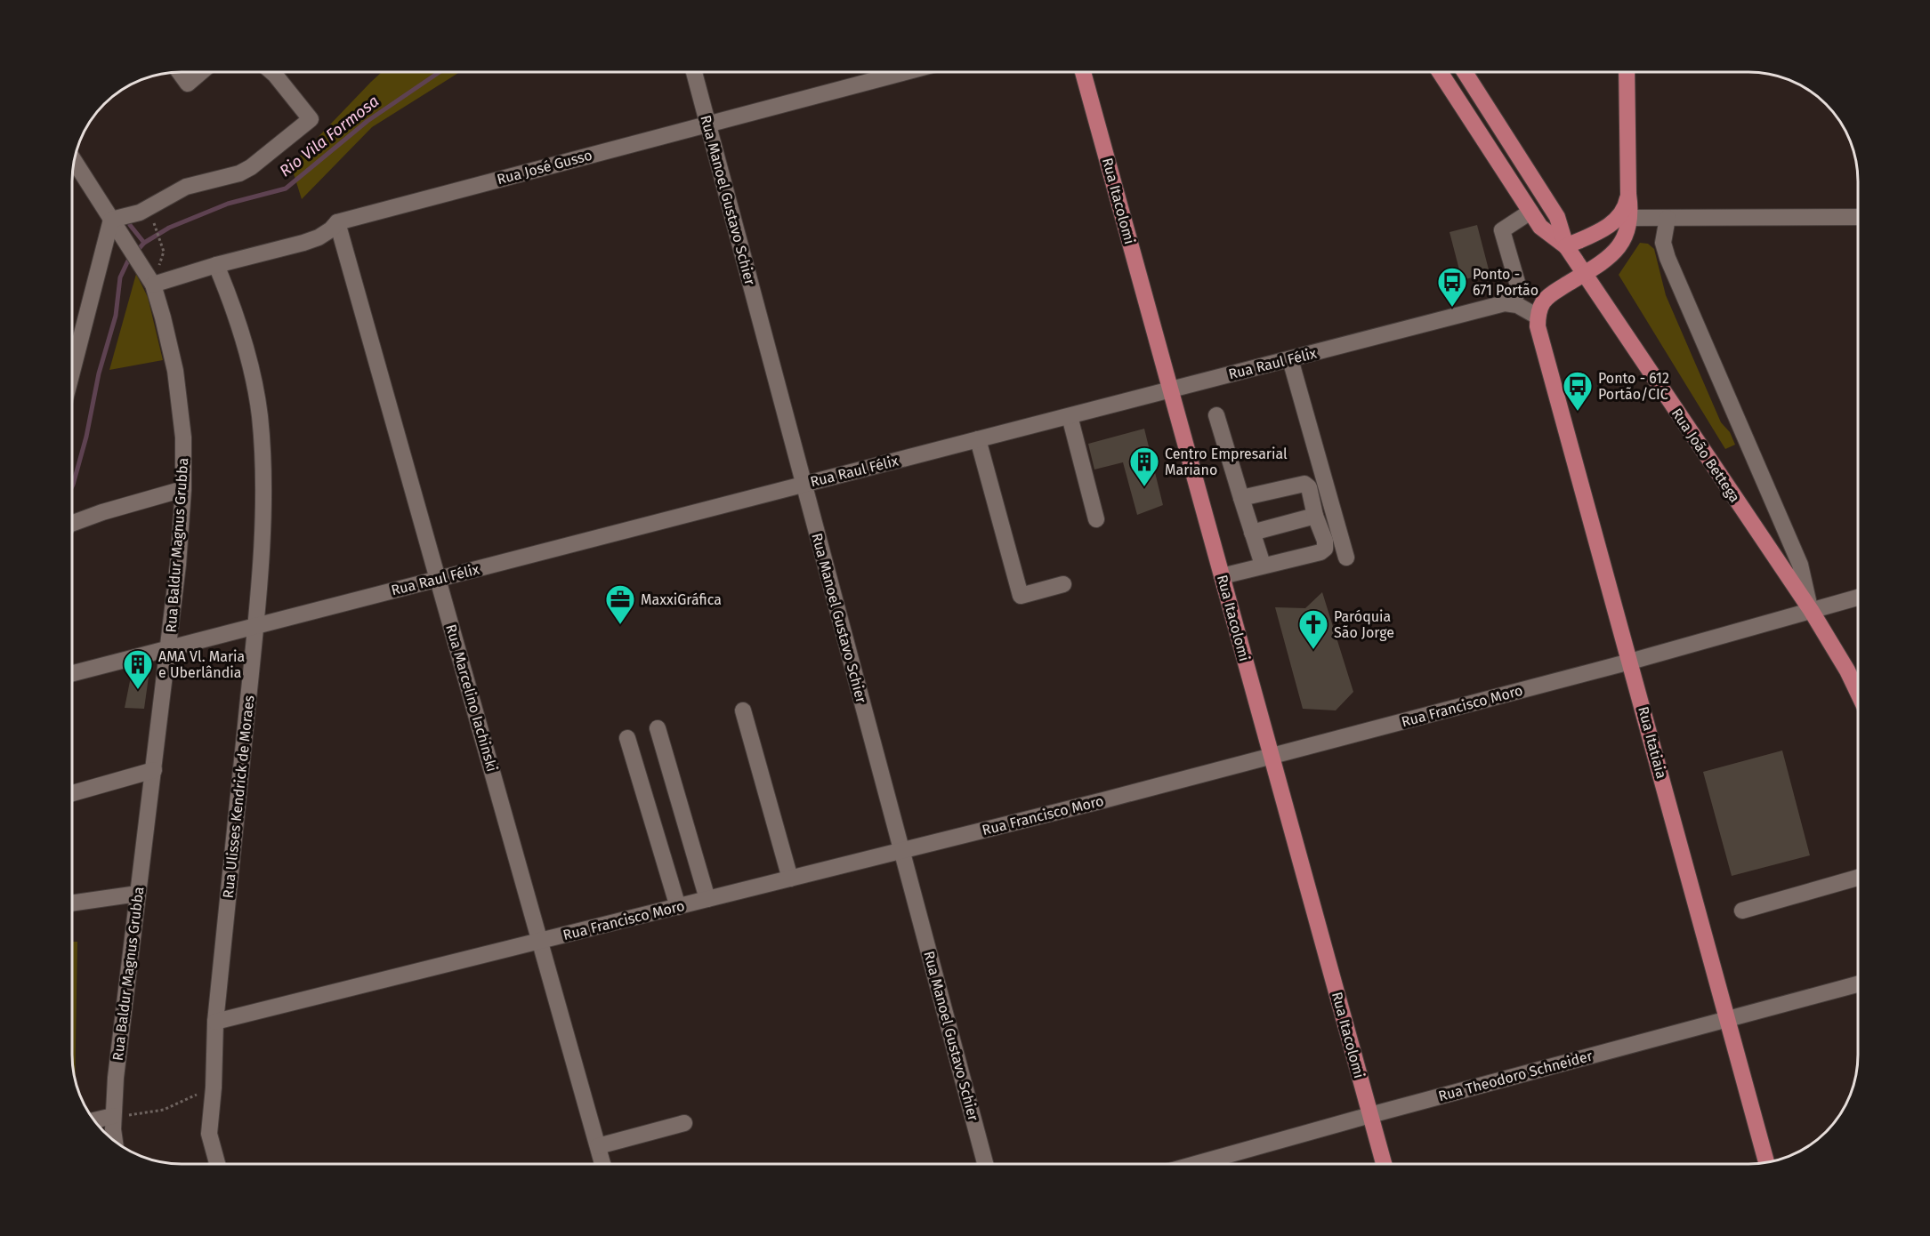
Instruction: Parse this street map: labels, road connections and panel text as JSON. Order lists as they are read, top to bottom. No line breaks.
{"streets":{"main road":["Rua Itacolomi","Rua João Bettega","Rua Itatiaia"],"street":["Rua José Gusso","Rua Manoel Gustavo Schier","Rua Raul Félix","Rua Baldur Magnus Grubba","Rua Marcelino Iachinski","Rua Francisco Moro","Rua Ulisses Kendrick de Moraes","Rua Theodoro Schneider"]},"crossings":[["Rua José Gusso","Rua Manoel Gustavo Schier"],["Rua José Gusso","Rua Baldur Magnus Grubba"],["Rua José Gusso","Rua Marcelino Iachinski"],["Rua José Gusso","Rua Ulisses Kendrick de Moraes"],["Rua Manoel Gustavo Schier","Rua Raul Félix"],["Rua Manoel Gustavo Schier","Rua Francisco Moro"],["Rua Itacolomi","Rua Raul Félix"],["Rua Itacolomi","Rua Francisco Moro"],["Rua Itacolomi","Rua Theodoro Schneider"],["Rua Raul Félix","Rua Baldur Magnus Grubba"],["Rua Raul Félix","Rua Marcelino Iachinski"],["Rua Raul Félix","Rua Ulisses Kendrick de Moraes"],["Rua João Bettega","Rua Francisco Moro"],["Rua Marcelino Iachinski","Rua Francisco Moro"],["Rua Francisco Moro","Rua Itatiaia"],["Rua Francisco Moro","Rua Ulisses Kendrick de Moraes"],["Rua Itatiaia","Rua Theodoro Schneider"]],"water":["Rio Vila Formosa"],"places":{"bus stop":["Ponto - 671 Portão","Ponto - 612 Portão/CIC"],"building":["Centro Empresarial Mariano","AMA Vl. Maria e Uberlândia"],"office":["MaxxiGráfica"],"church":["Paróquia São Jorge"]}}
